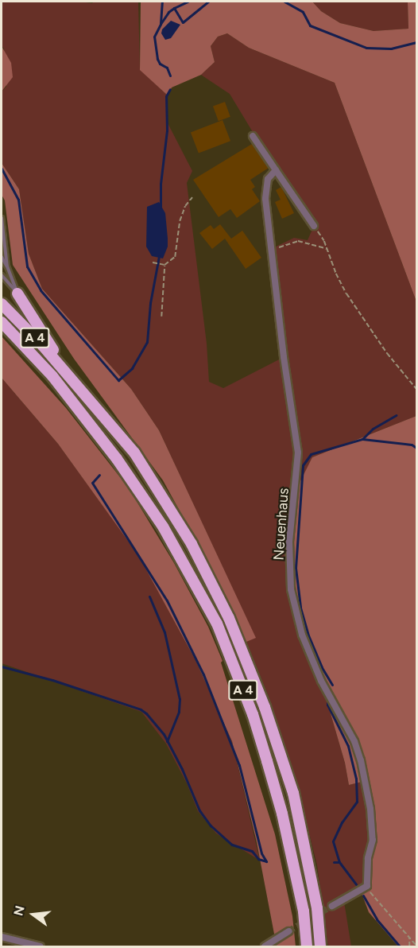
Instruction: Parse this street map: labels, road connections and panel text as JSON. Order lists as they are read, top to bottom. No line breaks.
{"streets":{"highway":["A 4"],"street":["Neuenhaus"]},"north":"left"}
